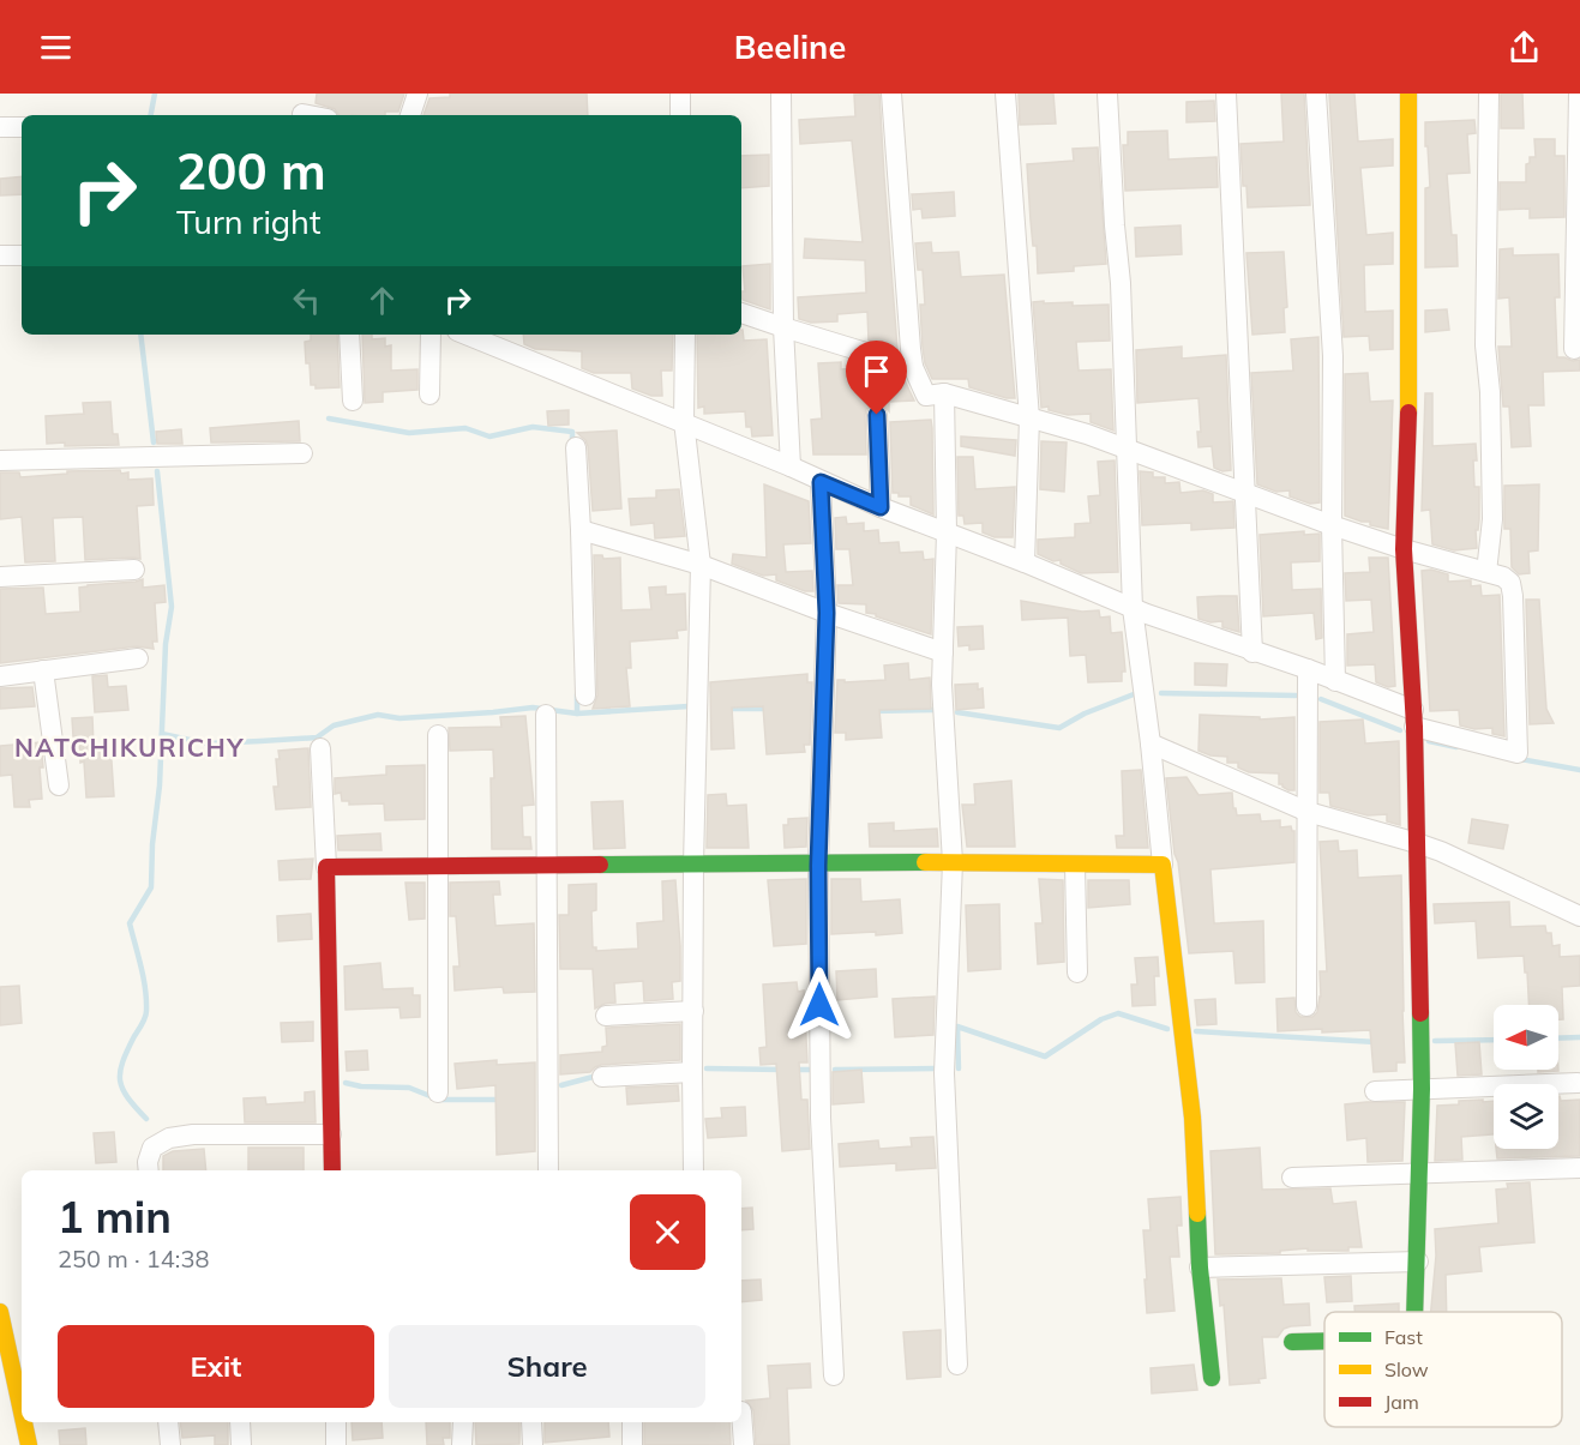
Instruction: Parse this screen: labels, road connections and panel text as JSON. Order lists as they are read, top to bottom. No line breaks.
{"districts":["NATCHIKURICHY"],"legend":["Fast","Slow","Jam"],"north":"left","page":{"header":"Beeline","turn":["200 m","Turn right"],"heading":["1 min","250 m · 14:38"],"buttons":["Exit","Share"]}}
